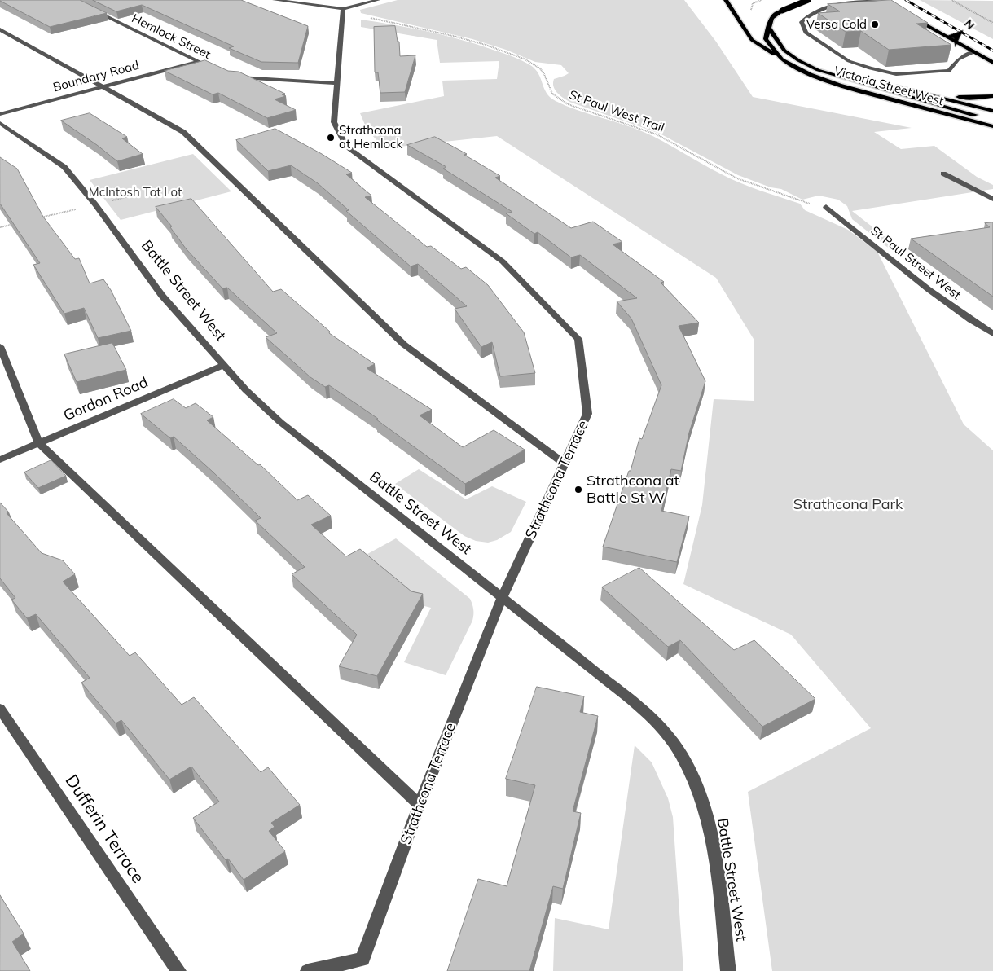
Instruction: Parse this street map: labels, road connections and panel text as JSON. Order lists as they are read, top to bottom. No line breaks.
{"streets":{"main road":["Victoria Street West"],"street":["Hemlock Street","Boundary Road","St Paul Street West","Battle Street West","Gordon Road","Strathcona Terrace","Dufferin Terrace"],"path":["St Paul West Trail"]},"crossings":[["Hemlock Street","Boundary Road"],["St Paul West Trail","St Paul Street West"],["St Paul West Trail","Strathcona Terrace"],["Battle Street West","Gordon Road"],["Battle Street West","Strathcona Terrace"]],"parks":["McIntosh Tot Lot","Strathcona Park"],"places":["Versa Cold","Strathcona at Hemlock","Strathcona at Battle St W"],"north":"top right"}
